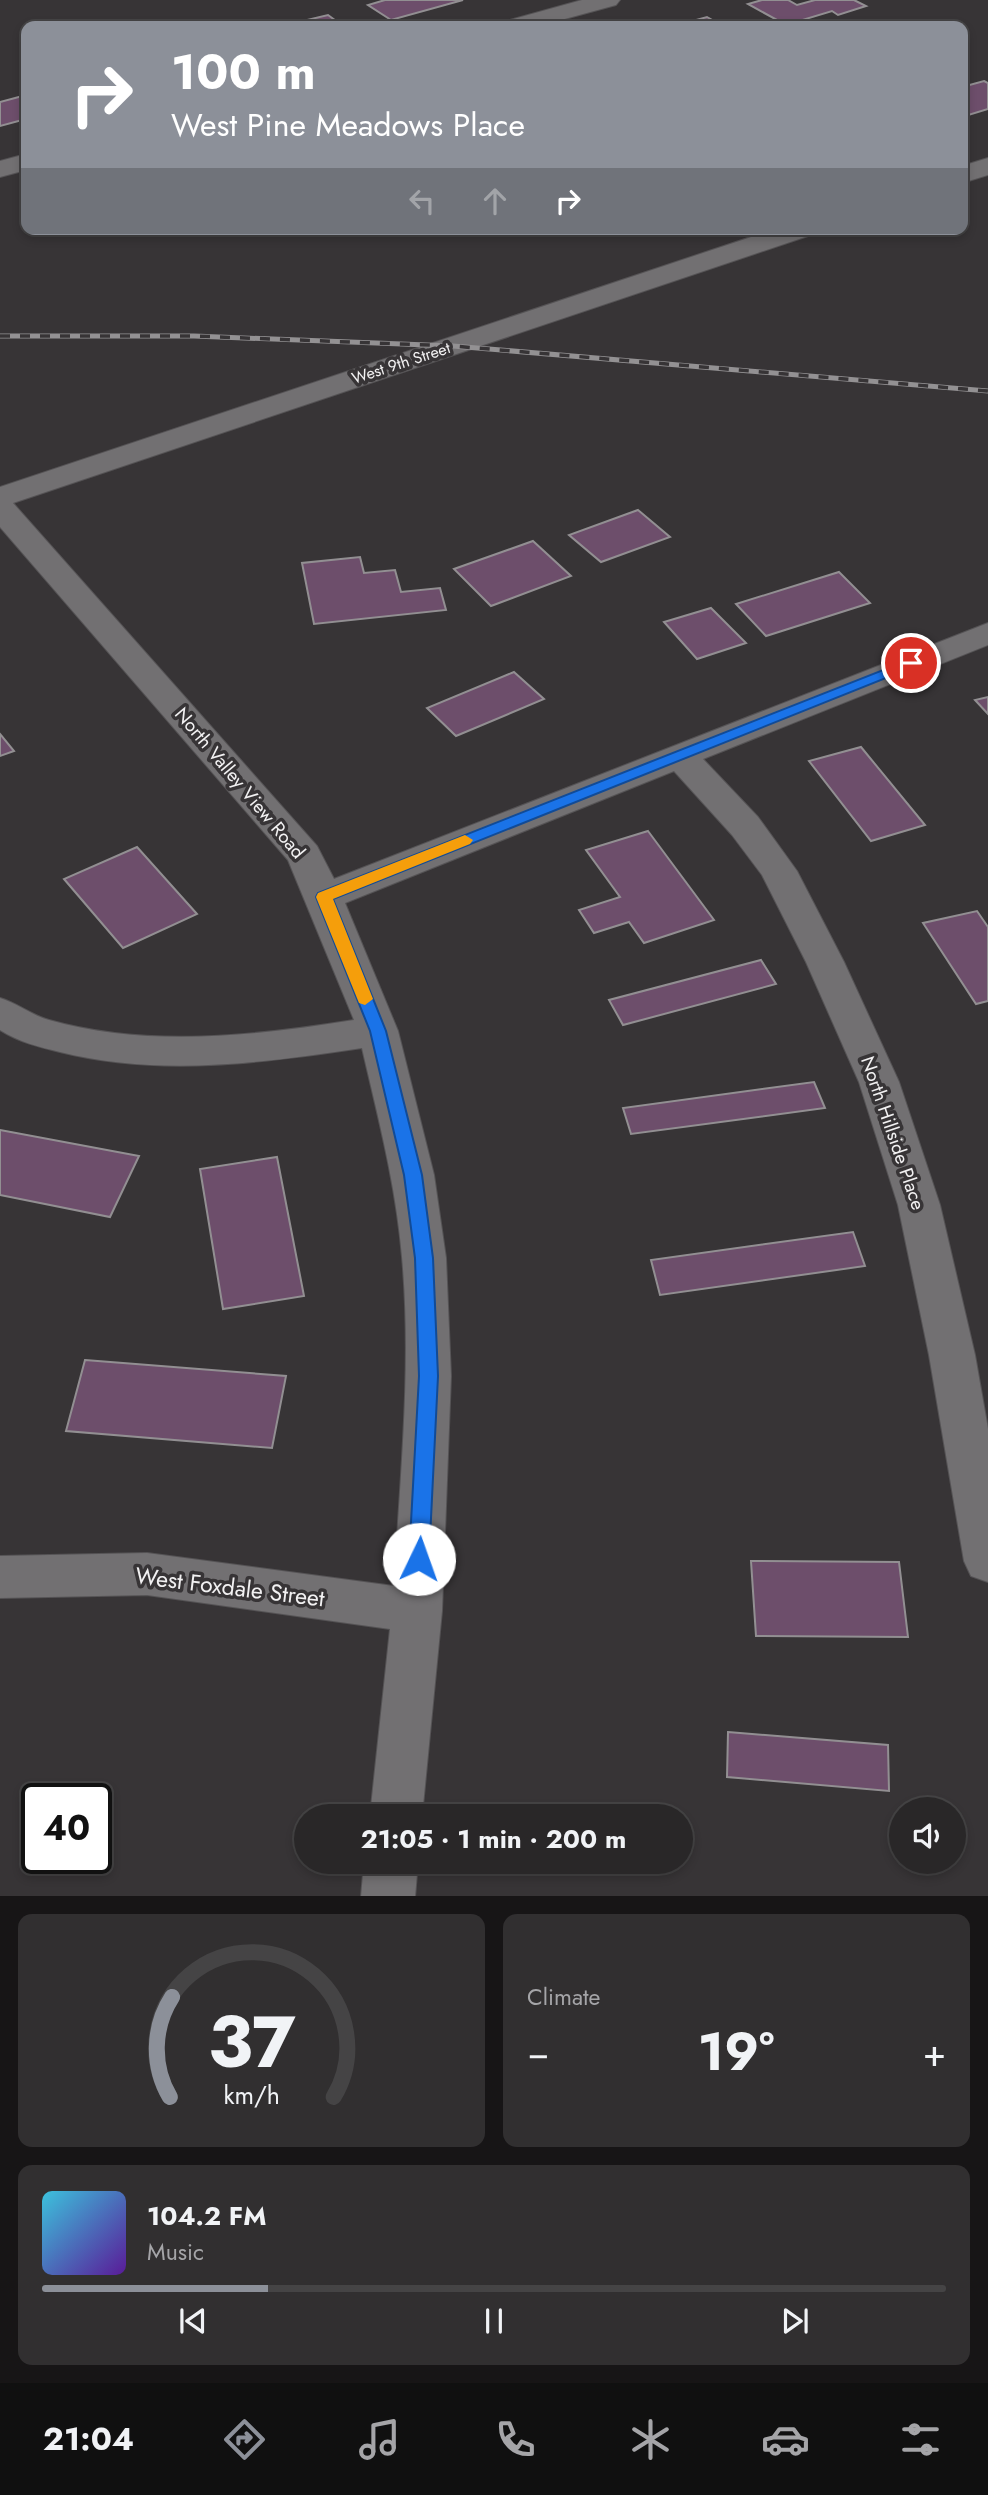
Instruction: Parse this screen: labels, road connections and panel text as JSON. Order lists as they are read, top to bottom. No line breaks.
{"streets":{"street":["West 9th Street","North Valley View Road","North Hillside Place","West Foxdale Street"]},"crossings":[["North Valley View Road","West Foxdale Street"]],"page":{"turn":["100 m","West Pine Meadows Place"],"limit":"40","trip":"21:05 · 1 min · 200 m","tile":"Climate","heat":["−","19°","+"],"song":["104.2 FM","Music"],"tabs":"21:04","gauge":["37","km/h"]}}
